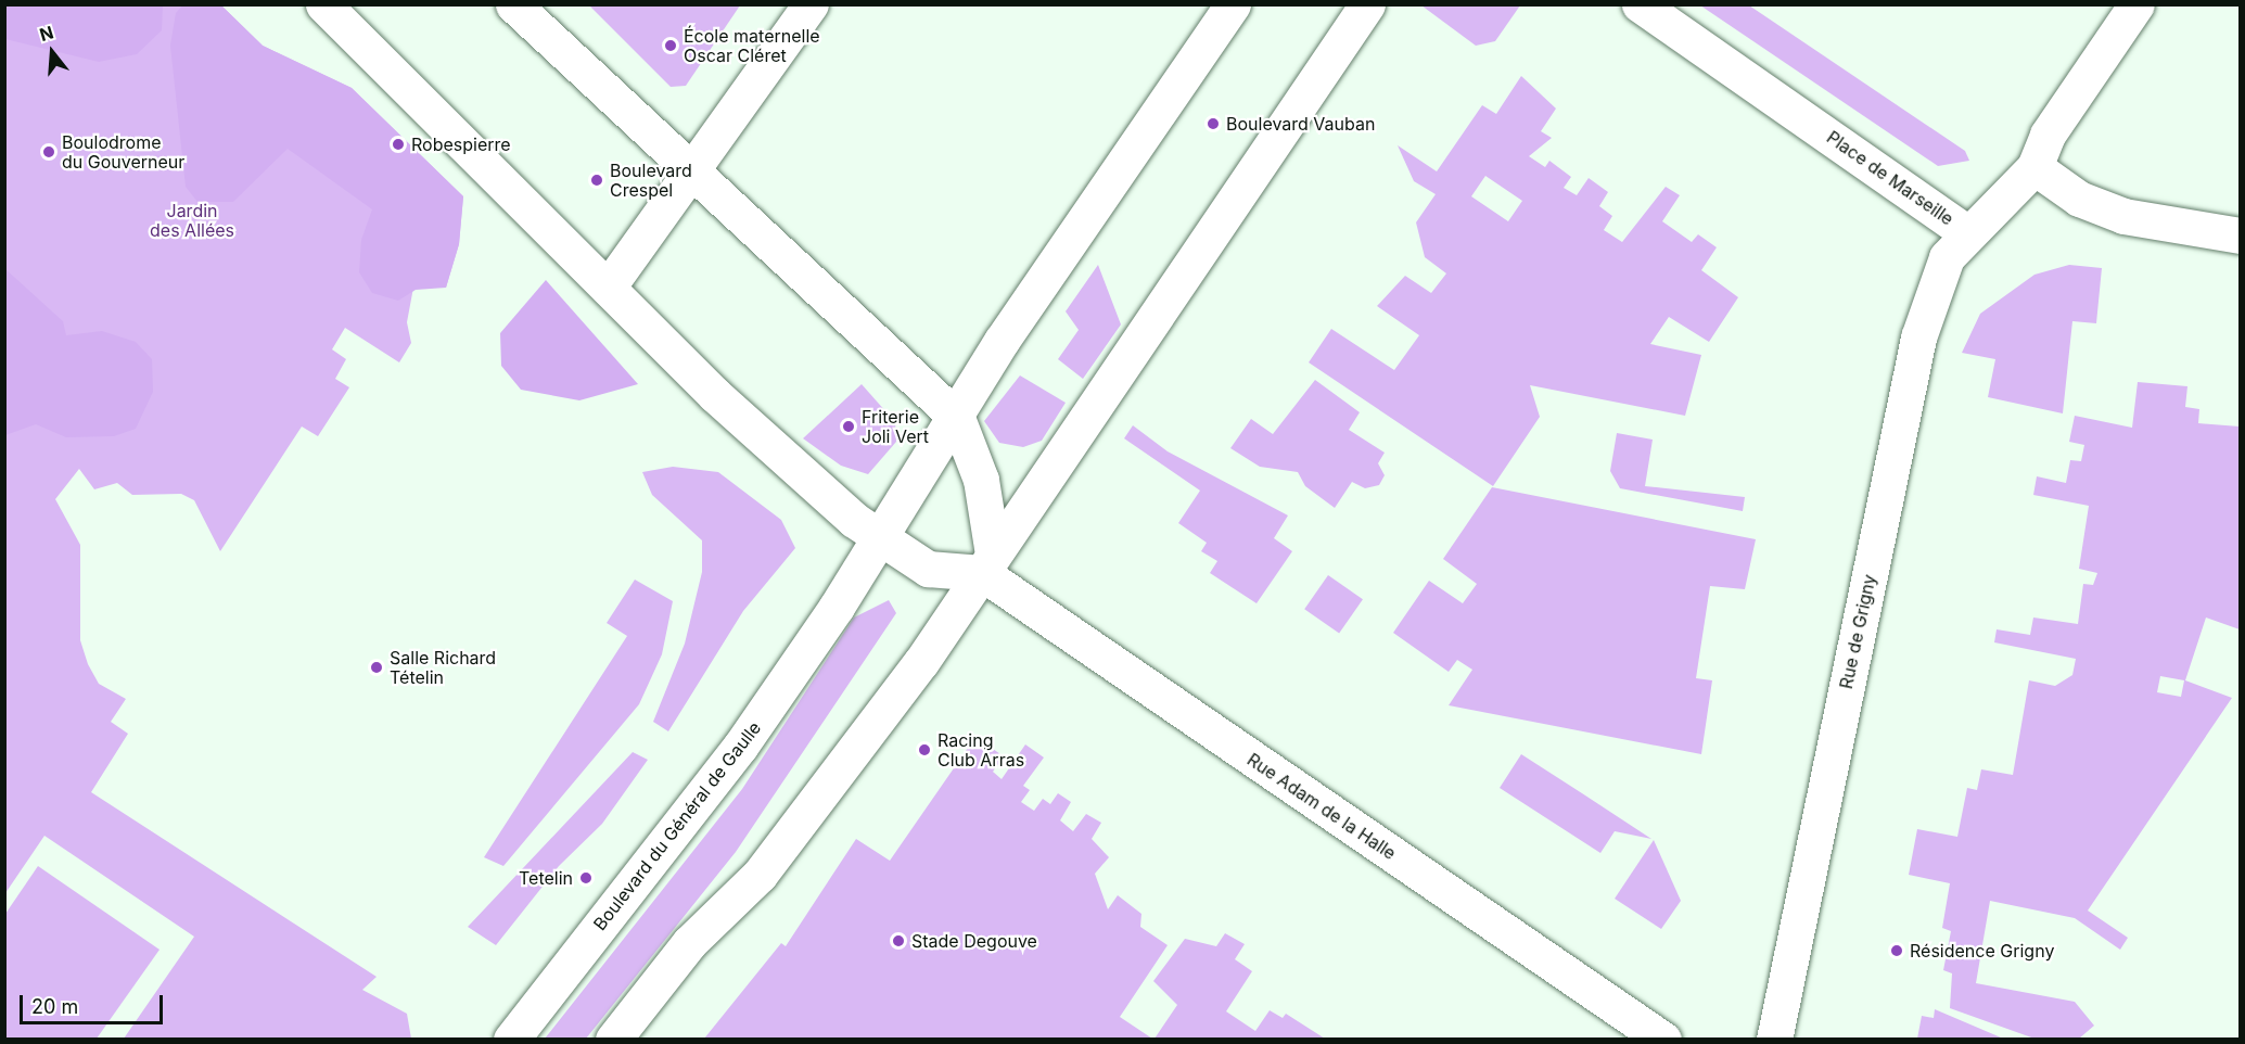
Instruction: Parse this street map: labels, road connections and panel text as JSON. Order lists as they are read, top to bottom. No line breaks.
{"streets":{"street":["Place de Marseille","Rue de Grigny","Rue Adam de la Halle","Boulevard du Général de Gaulle"]},"crossings":[["Place de Marseille","Rue de Grigny"]],"parks":["Jardin des Allées"],"places":["École maternelle Oscar Cléret","Boulevard Vauban","Robespierre","Boulodrome du Gouverneur","Boulevard Crespel","Friterie Joli Vert","Salle Richard Tételin","Racing Club Arras","Tetelin","Stade Degouve","Résidence Grigny"],"scale_bar":"20 m","north":"top"}
